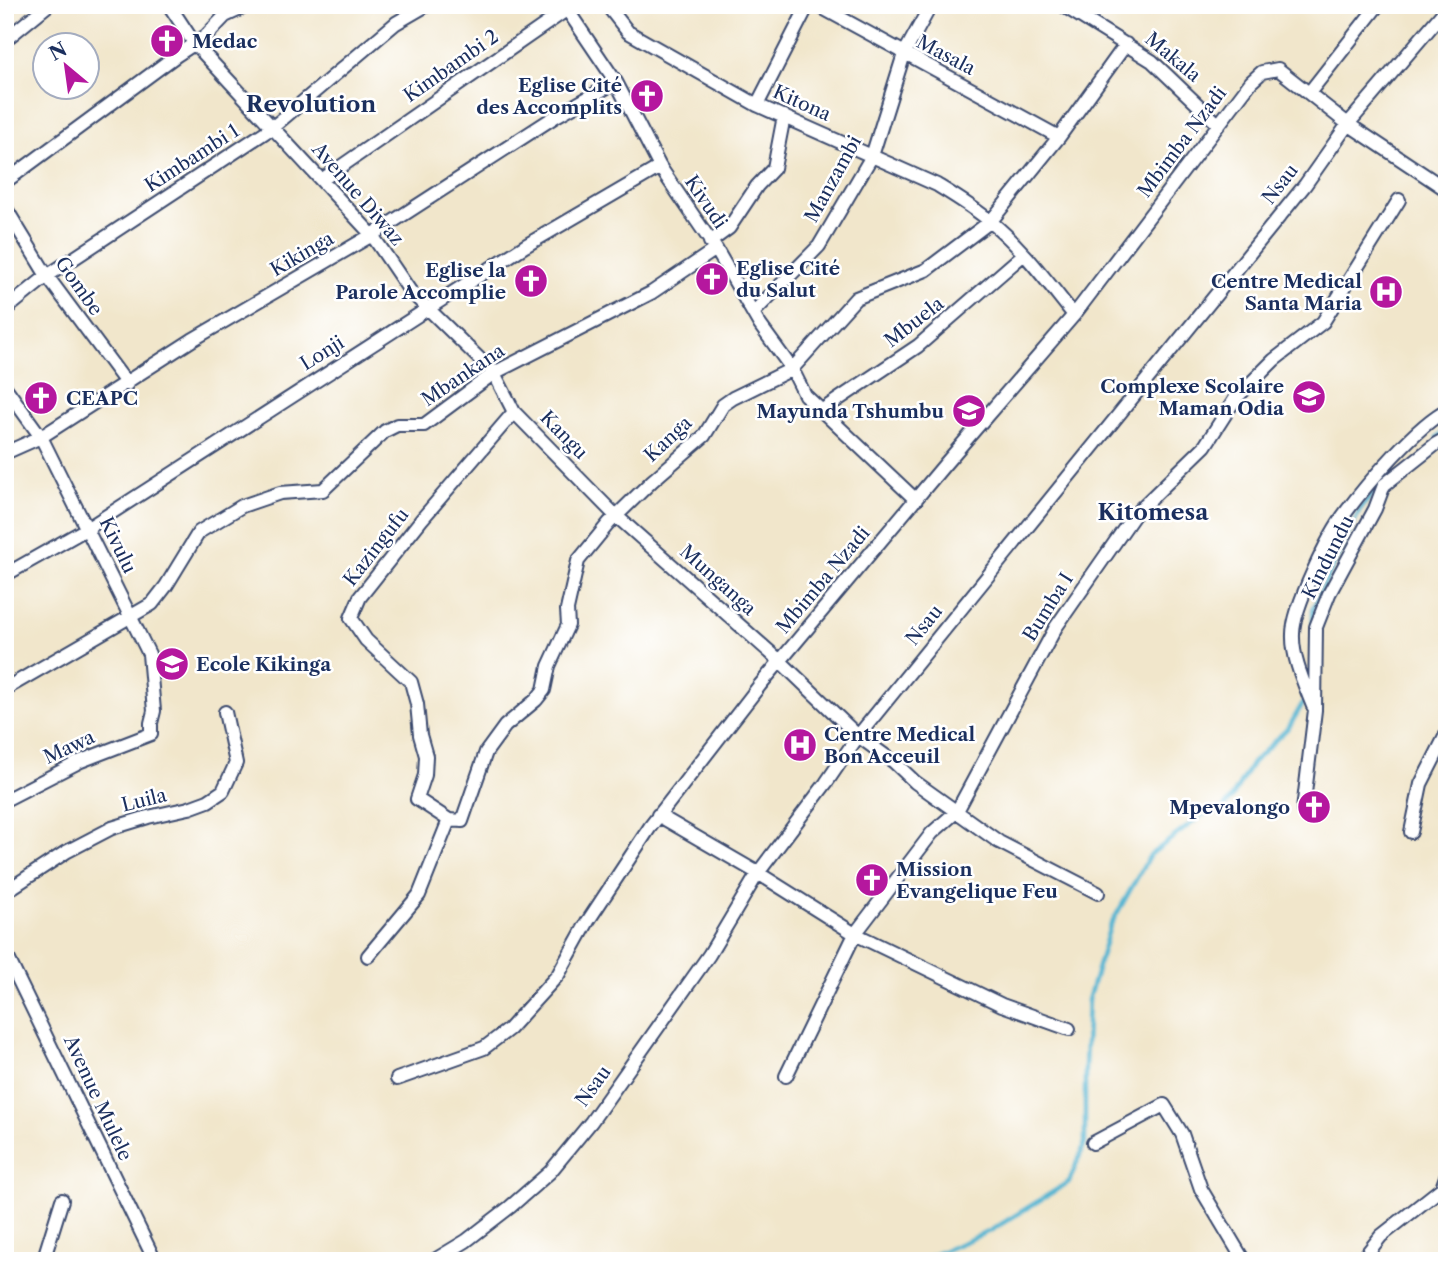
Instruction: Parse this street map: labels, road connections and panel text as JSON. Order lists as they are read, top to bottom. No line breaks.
{"streets":{"street":["Masala","Makala","Kimbambi 2","Kitona","Mbimba Nzadi","Kimbambi 1","Manzambi","Nsau","Avenue Diwaz","Kivudi","Kikinga","Gombe","Mbuela","Lonji","Mbankana","Kangu","Kanga","Kivulu","Kazingufu","Kindundu","Munganga","Bumba I","Mawa","Luila","Avenue Mulele"]},"crossings":[["Masala","Manzambi"],["Masala","Kanga"],["Makala","Mbimba Nzadi"],["Makala","Kanga"],["Kimbambi 2","Avenue Diwaz"],["Kimbambi 2","Kivudi"],["Kitona","Mbimba Nzadi"],["Kitona","Manzambi"],["Kitona","Mbuela"],["Kitona","Mbankana"],["Kitona","Kanga"],["Mbimba Nzadi","Kivudi"],["Mbimba Nzadi","Munganga"],["Kimbambi 1","Avenue Diwaz"],["Kimbambi 1","Gombe"],["Manzambi","Kivudi"],["Nsau","Munganga"],["Avenue Diwaz","Kikinga"],["Avenue Diwaz","Lonji"],["Avenue Diwaz","Mbankana"],["Avenue Diwaz","Kangu"],["Kivudi","Kikinga"],["Kivudi","Mbuela"],["Kivudi","Lonji"],["Kivudi","Mbankana"],["Kivudi","Kanga"],["Kikinga","Gombe"],["Kikinga","Kivulu"],["Lonji","Kivulu"],["Mbankana","Kangu"],["Mbankana","Kivulu"],["Kangu","Kanga"],["Kangu","Kazingufu"],["Kangu","Munganga"],["Kanga","Kazingufu"],["Kanga","Munganga"],["Kivulu","Mawa"],["Munganga","Bumba I"]],"districts":["Revolution","Kitomesa"],"places":{"church":["Medac","Eglise Cité des Accomplits","Eglise Cité du Salut","Eglise la Parole Accomplie","CEAPC","Mpevalongo","Mission Evangelique Feu"],"hospital":["Centre Medical Santa Maria","Centre Medical Bon Acceuil"],"school or university":["Complexe Scolaire Maman Odia","Mayunda Tshumbu","Ecole Kikinga"]},"north":"top left"}
